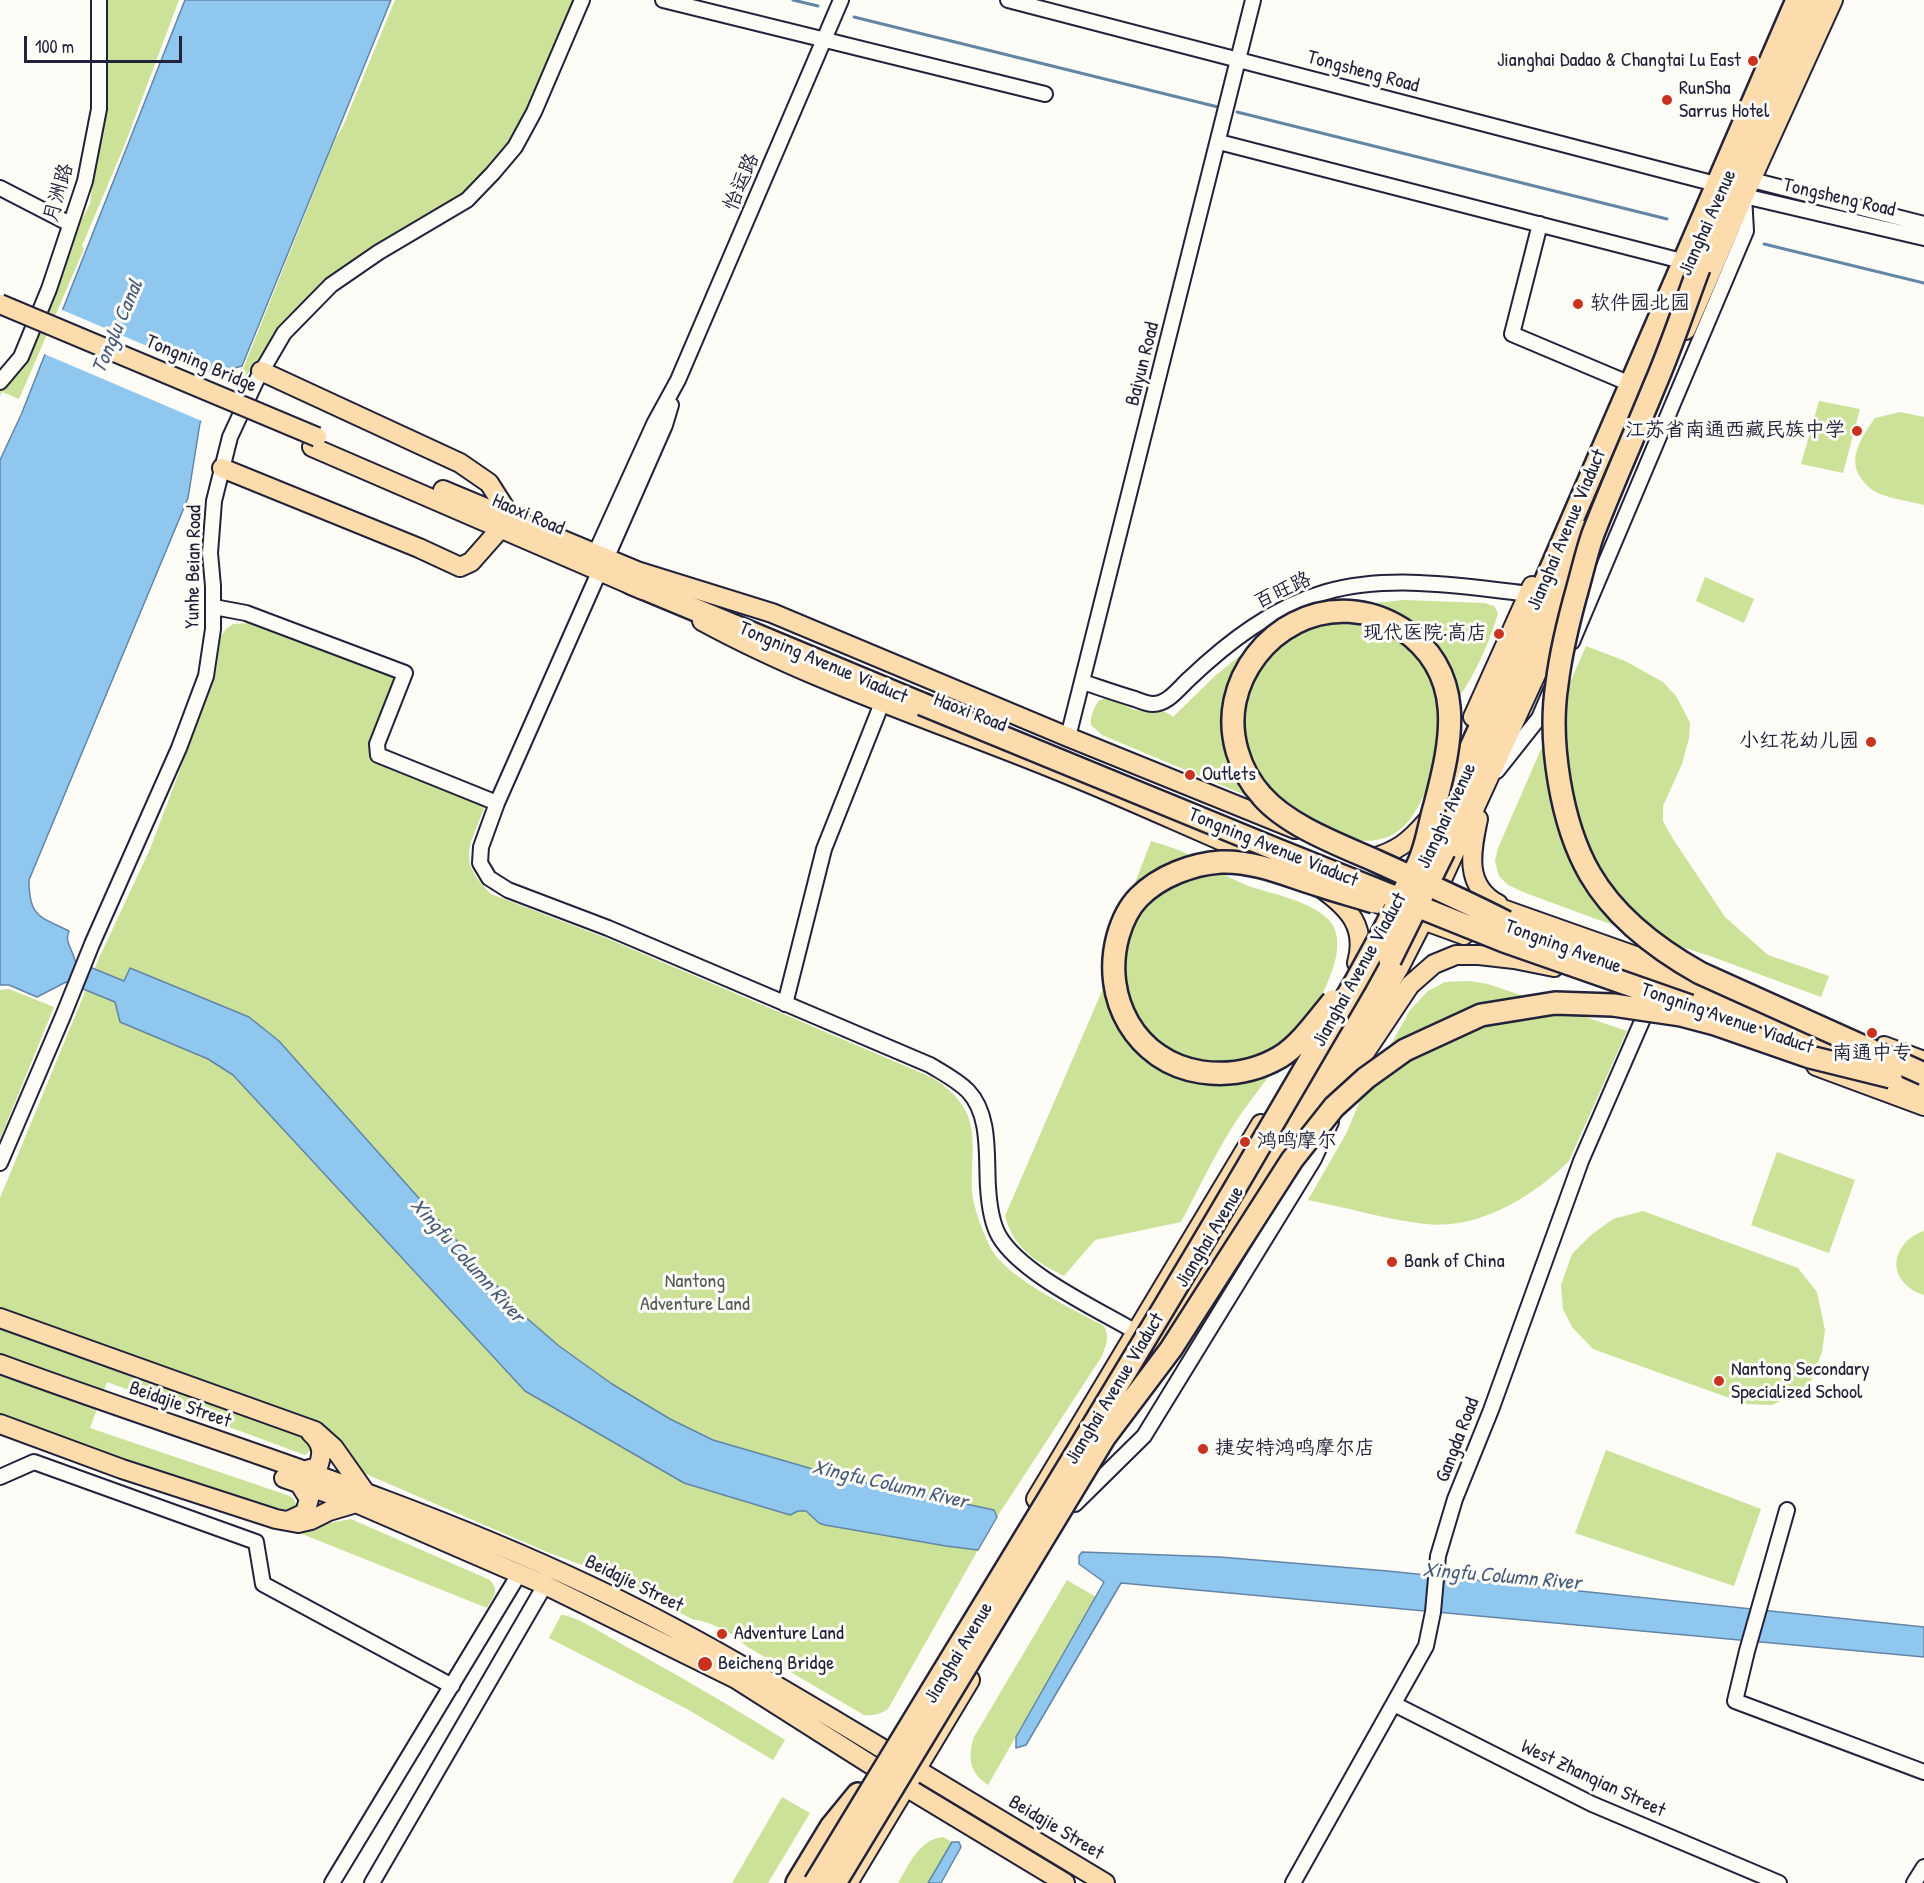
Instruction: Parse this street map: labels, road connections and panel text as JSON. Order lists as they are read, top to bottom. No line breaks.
{"streets":{"highway":["Jianghai Avenue Viaduct","Tongning Avenue Viaduct"],"main road":["Jianghai Avenue","Tongning Bridge","Haoxi Road","Tongning Avenue","Beidajie Street"],"street":["Tongsheng Road","怡运路","月洲路","Baiyun Road","Yunhe Beian Road","百旺路","Gangda Road","West Zhanqian Street"]},"crossings":[["Tongsheng Road","Jianghai Avenue"],["Tongsheng Road","Baiyun Road"],["怡运路","Jianghai Avenue"],["怡运路","Haoxi Road"],["Jianghai Avenue","Haoxi Road"],["Jianghai Avenue","百旺路"],["Jianghai Avenue","Tongning Avenue"],["Jianghai Avenue","Beidajie Street"],["Tongning Bridge","Haoxi Road"],["Baiyun Road","Haoxi Road"],["Baiyun Road","百旺路"],["Haoxi Road","Tongning Avenue Viaduct"],["Haoxi Road","Tongning Avenue"],["Tongning Avenue Viaduct","Tongning Avenue"],["Tongning Avenue","Gangda Road"],["Gangda Road","West Zhanqian Street"]],"water":["Tonglu Canal","Xingfu Column River"],"parks":["Nantong Adventure Land"],"places":["Jianghai Dadao & Changtai Lu East","RunSha Sarrus Hotel","软件园北园","江苏省南通西藏民族中学","现代医院·高店","小红花幼儿园","Outlets","南通中专","鸿鸣摩尔","Bank of China","Nantong Secondary Specialized School","捷安特鸿鸣摩尔店","Adventure Land","Beicheng Bridge"],"scale_bar":"100 m"}
